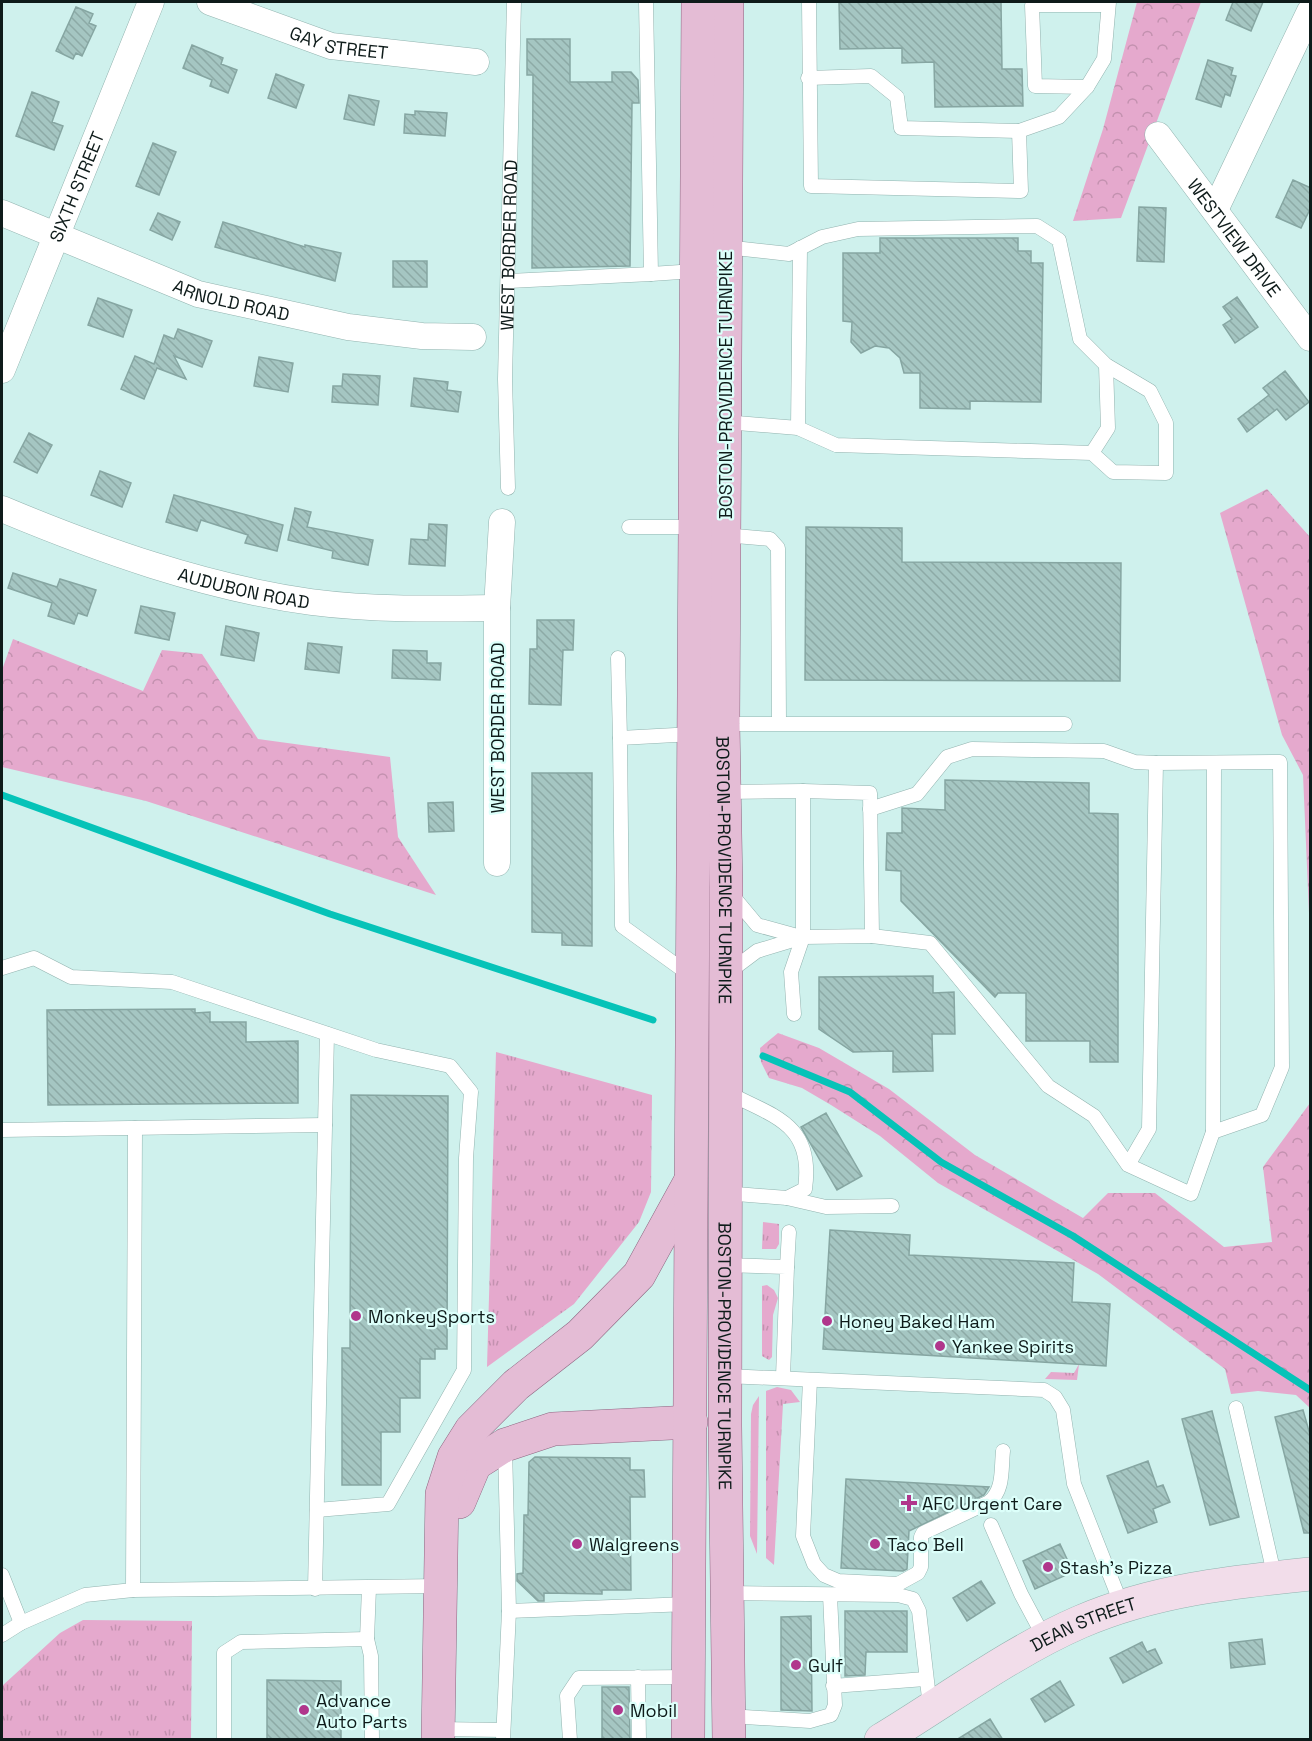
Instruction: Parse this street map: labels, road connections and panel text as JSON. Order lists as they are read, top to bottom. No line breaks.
{"streets":{"main road":["BOSTON-PROVIDENCE TURNPIKE","DEAN STREET"],"street":["GAY STREET","SIXTH STREET","WESTVIEW DRIVE","WEST BORDER ROAD","ARNOLD ROAD","AUDUBON ROAD"]},"crossings":[["SIXTH STREET","ARNOLD ROAD"],["WEST BORDER ROAD","AUDUBON ROAD"]],"places":{"other":["MonkeySports","Honey Baked Ham","Yankee Spirits","Walgreens","Taco Bell","Stash's Pizza","Gulf","Advance Auto Parts","Mobil"],"health":["AFC Urgent Care"]}}
